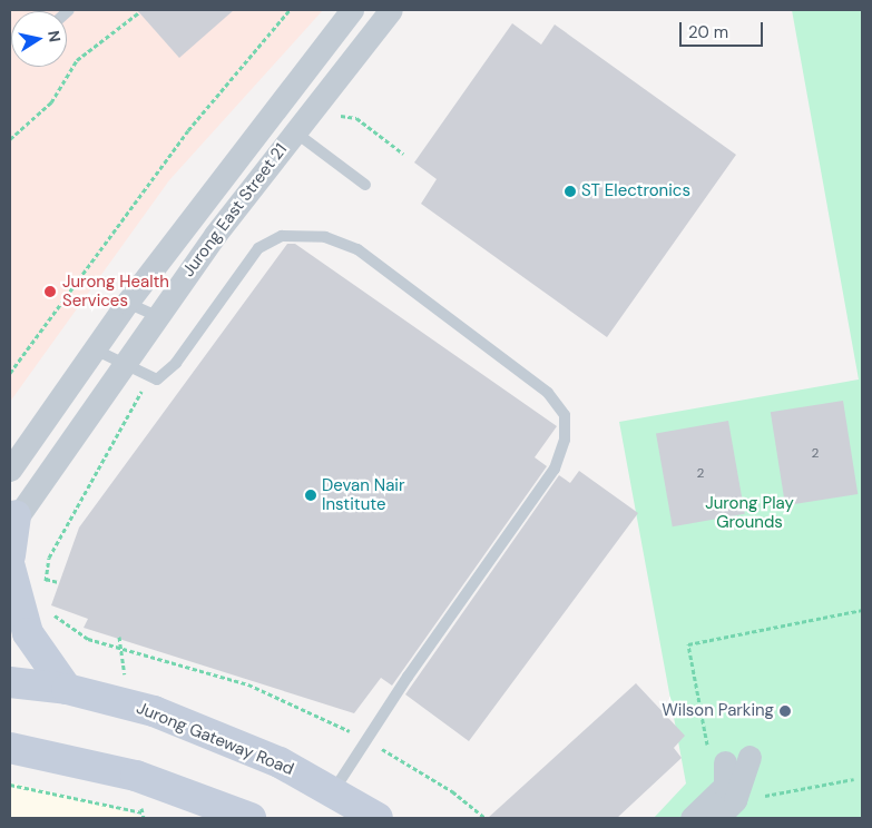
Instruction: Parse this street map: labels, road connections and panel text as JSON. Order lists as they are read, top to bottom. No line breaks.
{"streets":{"main road":["Jurong Gateway Road"],"street":["Jurong East Street 21"]},"parks":["Jurong Play Grounds"],"places":["ST Electronics","Jurong Health Services","Devan Nair Institute","Wilson Parking"],"house_numbers":["2","2"],"scale_bar":"20 m","north":"right"}
